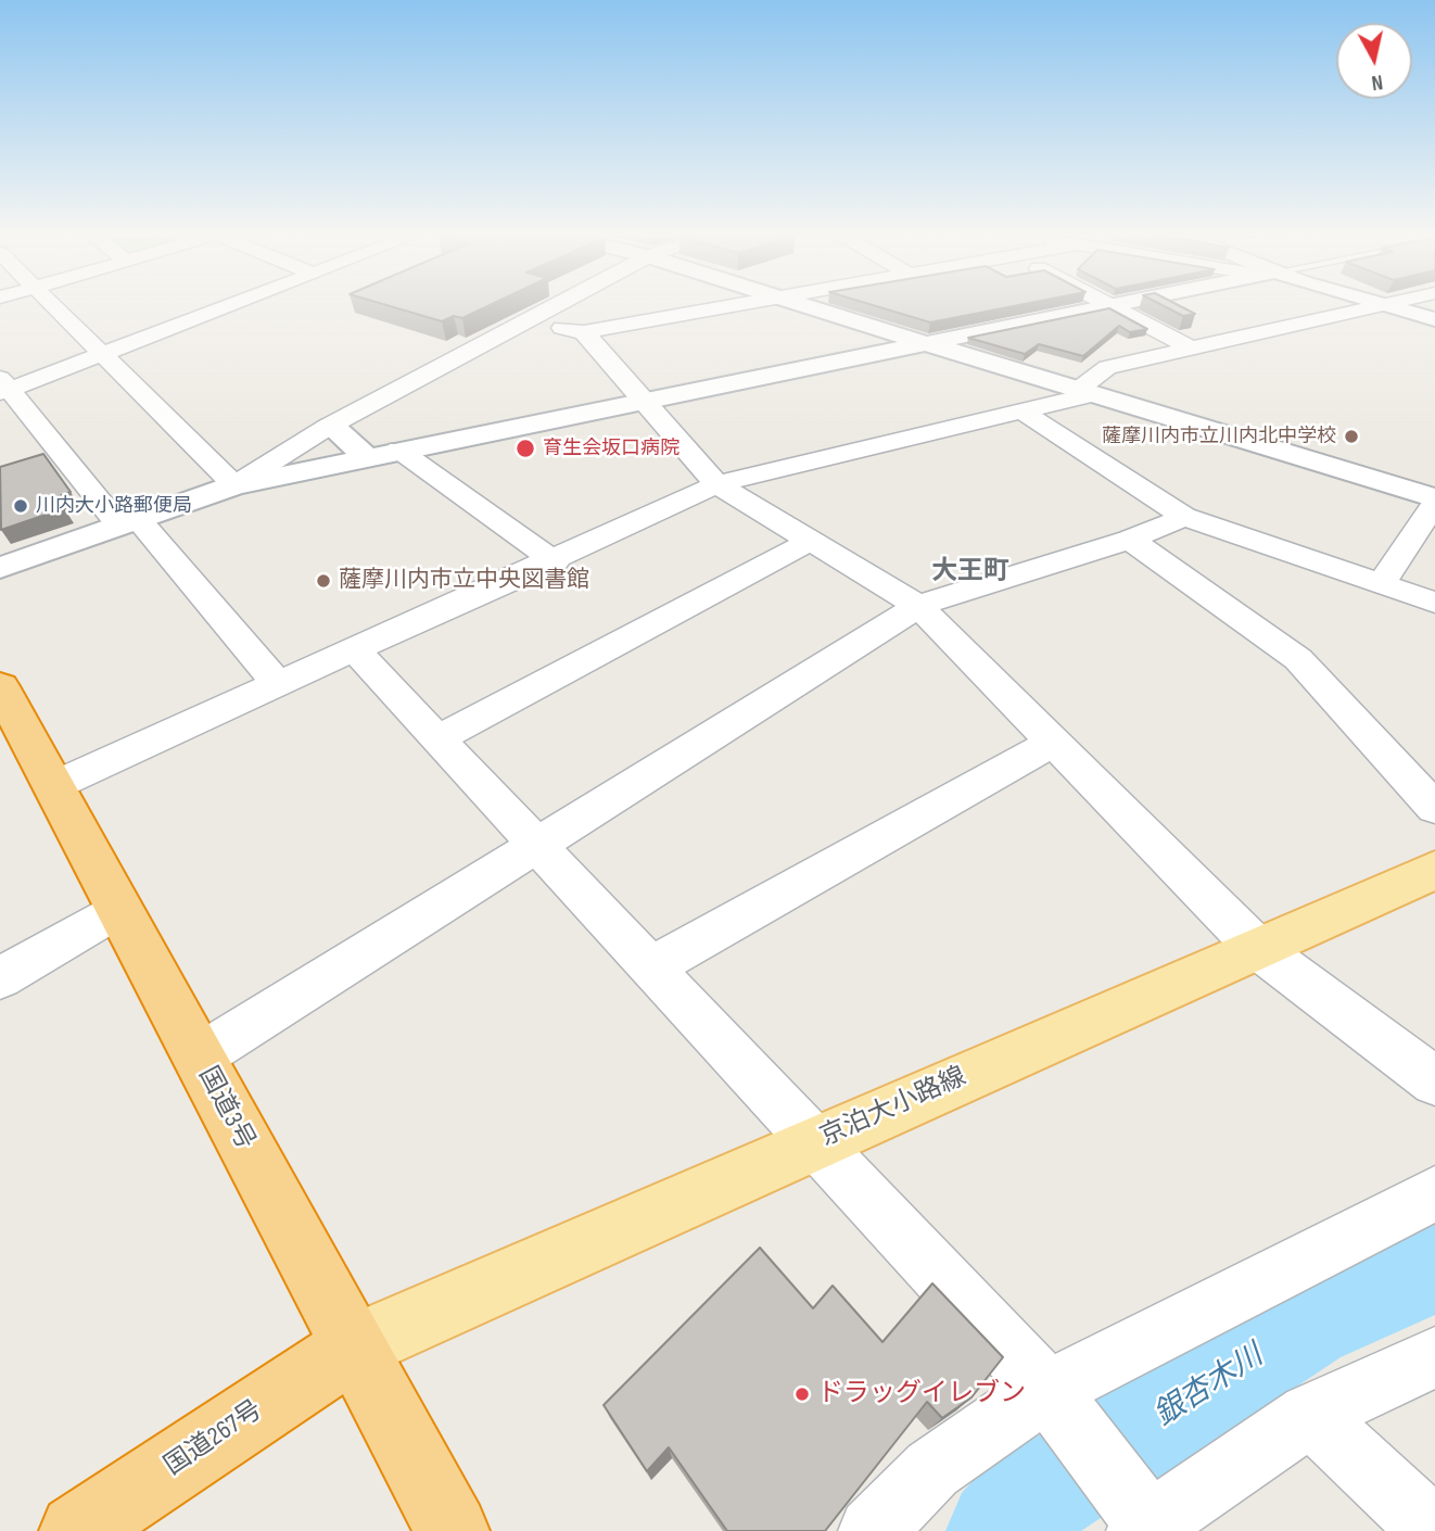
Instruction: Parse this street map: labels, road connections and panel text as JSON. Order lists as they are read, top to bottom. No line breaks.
{"streets":{"highway":["国道3号","国道267号"],"main road":["京泊大小路線"]},"crossings":[["京泊大小路線","国道3号"],["京泊大小路線","国道267号"],["国道3号","国道267号"]],"districts":["大王町"],"water":["銀杏木川"],"places":["薩摩川内市立川内北中学校","育生会坂口病院","川内大小路郵便局","薩摩川内市立中央図書館","ドラッグイレブン"],"north":"bottom"}
